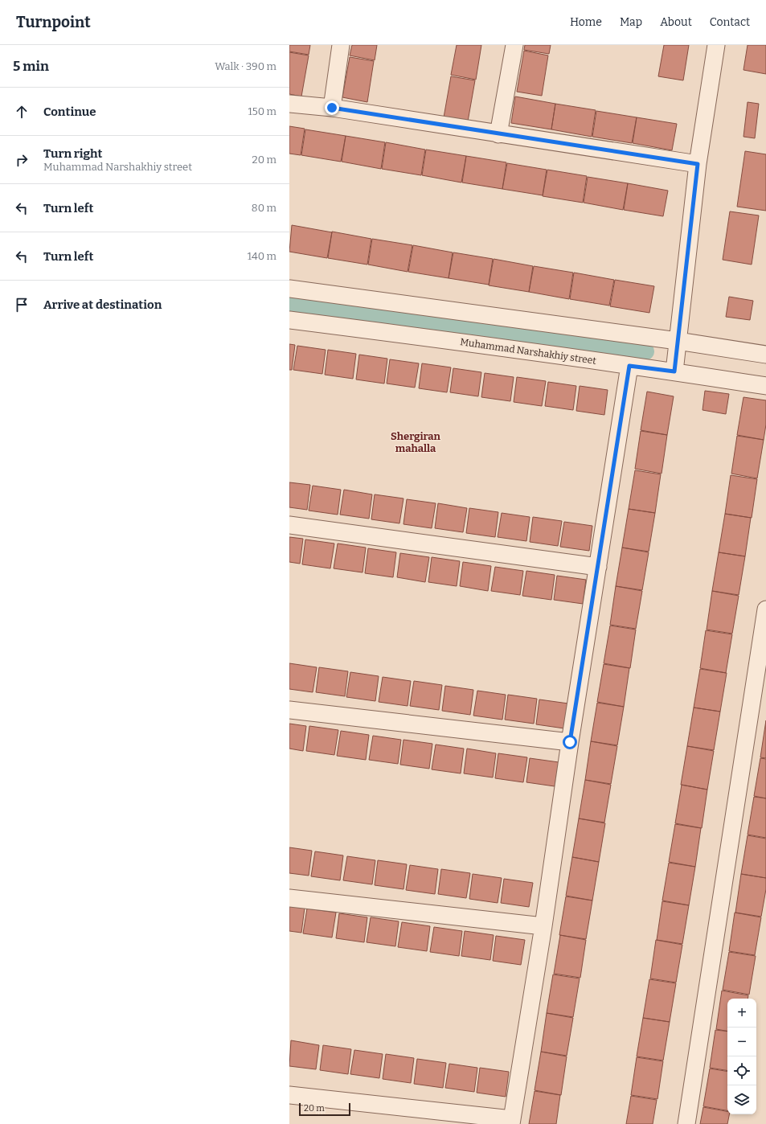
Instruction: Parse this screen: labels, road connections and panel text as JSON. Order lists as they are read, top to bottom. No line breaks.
{"streets":{"street":["Muhammad Narshakhiy street"]},"districts":["Shergiran mahalla"],"scale_bar":"20 m","page":{"header":"Turnpoint","nav":["Home","Map","About","Contact"],"heading":["5 min","Walk · 390 m"],"list":[["Continue","150 m"],["Turn right","Muhammad Narshakhiy street","20 m"],["Turn left","80 m"],["Turn left","140 m"],"Arrive at destination"],"map_buttons":["+","−"],"scale":"20 m"}}
